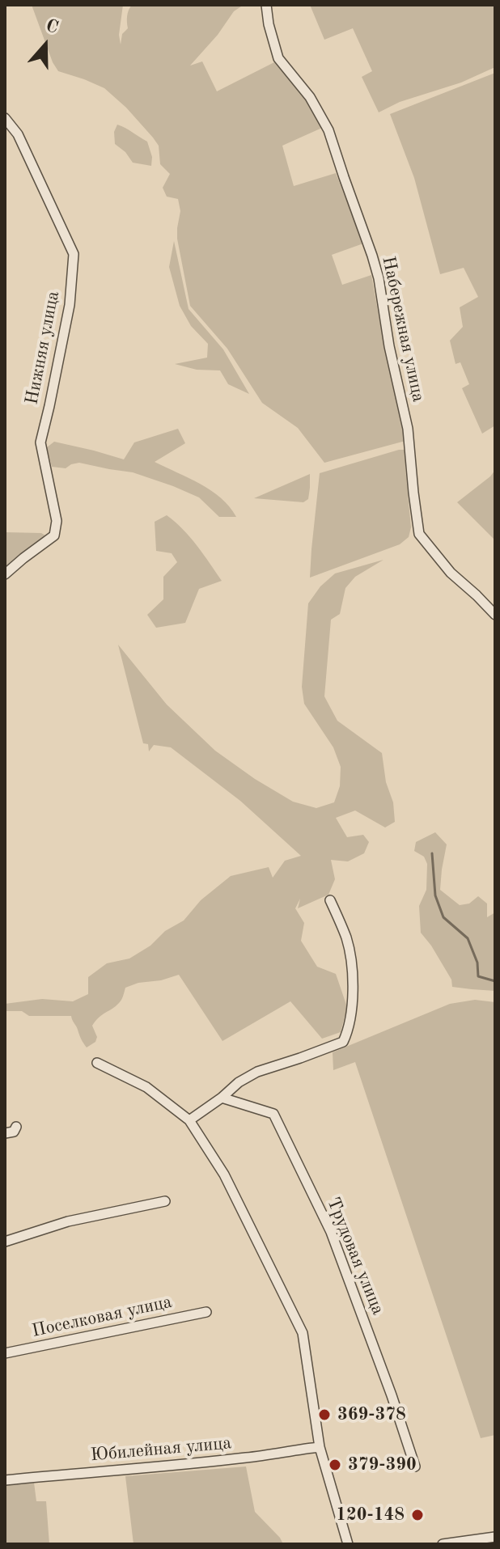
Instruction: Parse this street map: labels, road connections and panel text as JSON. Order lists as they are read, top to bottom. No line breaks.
{"streets":{"street":["Набережная улица","Нижняя улица","Трудовая улица","Поселковая улица","Юбилейная улица"]},"places":["369-378","379-390","120-148"],"north":"top"}
